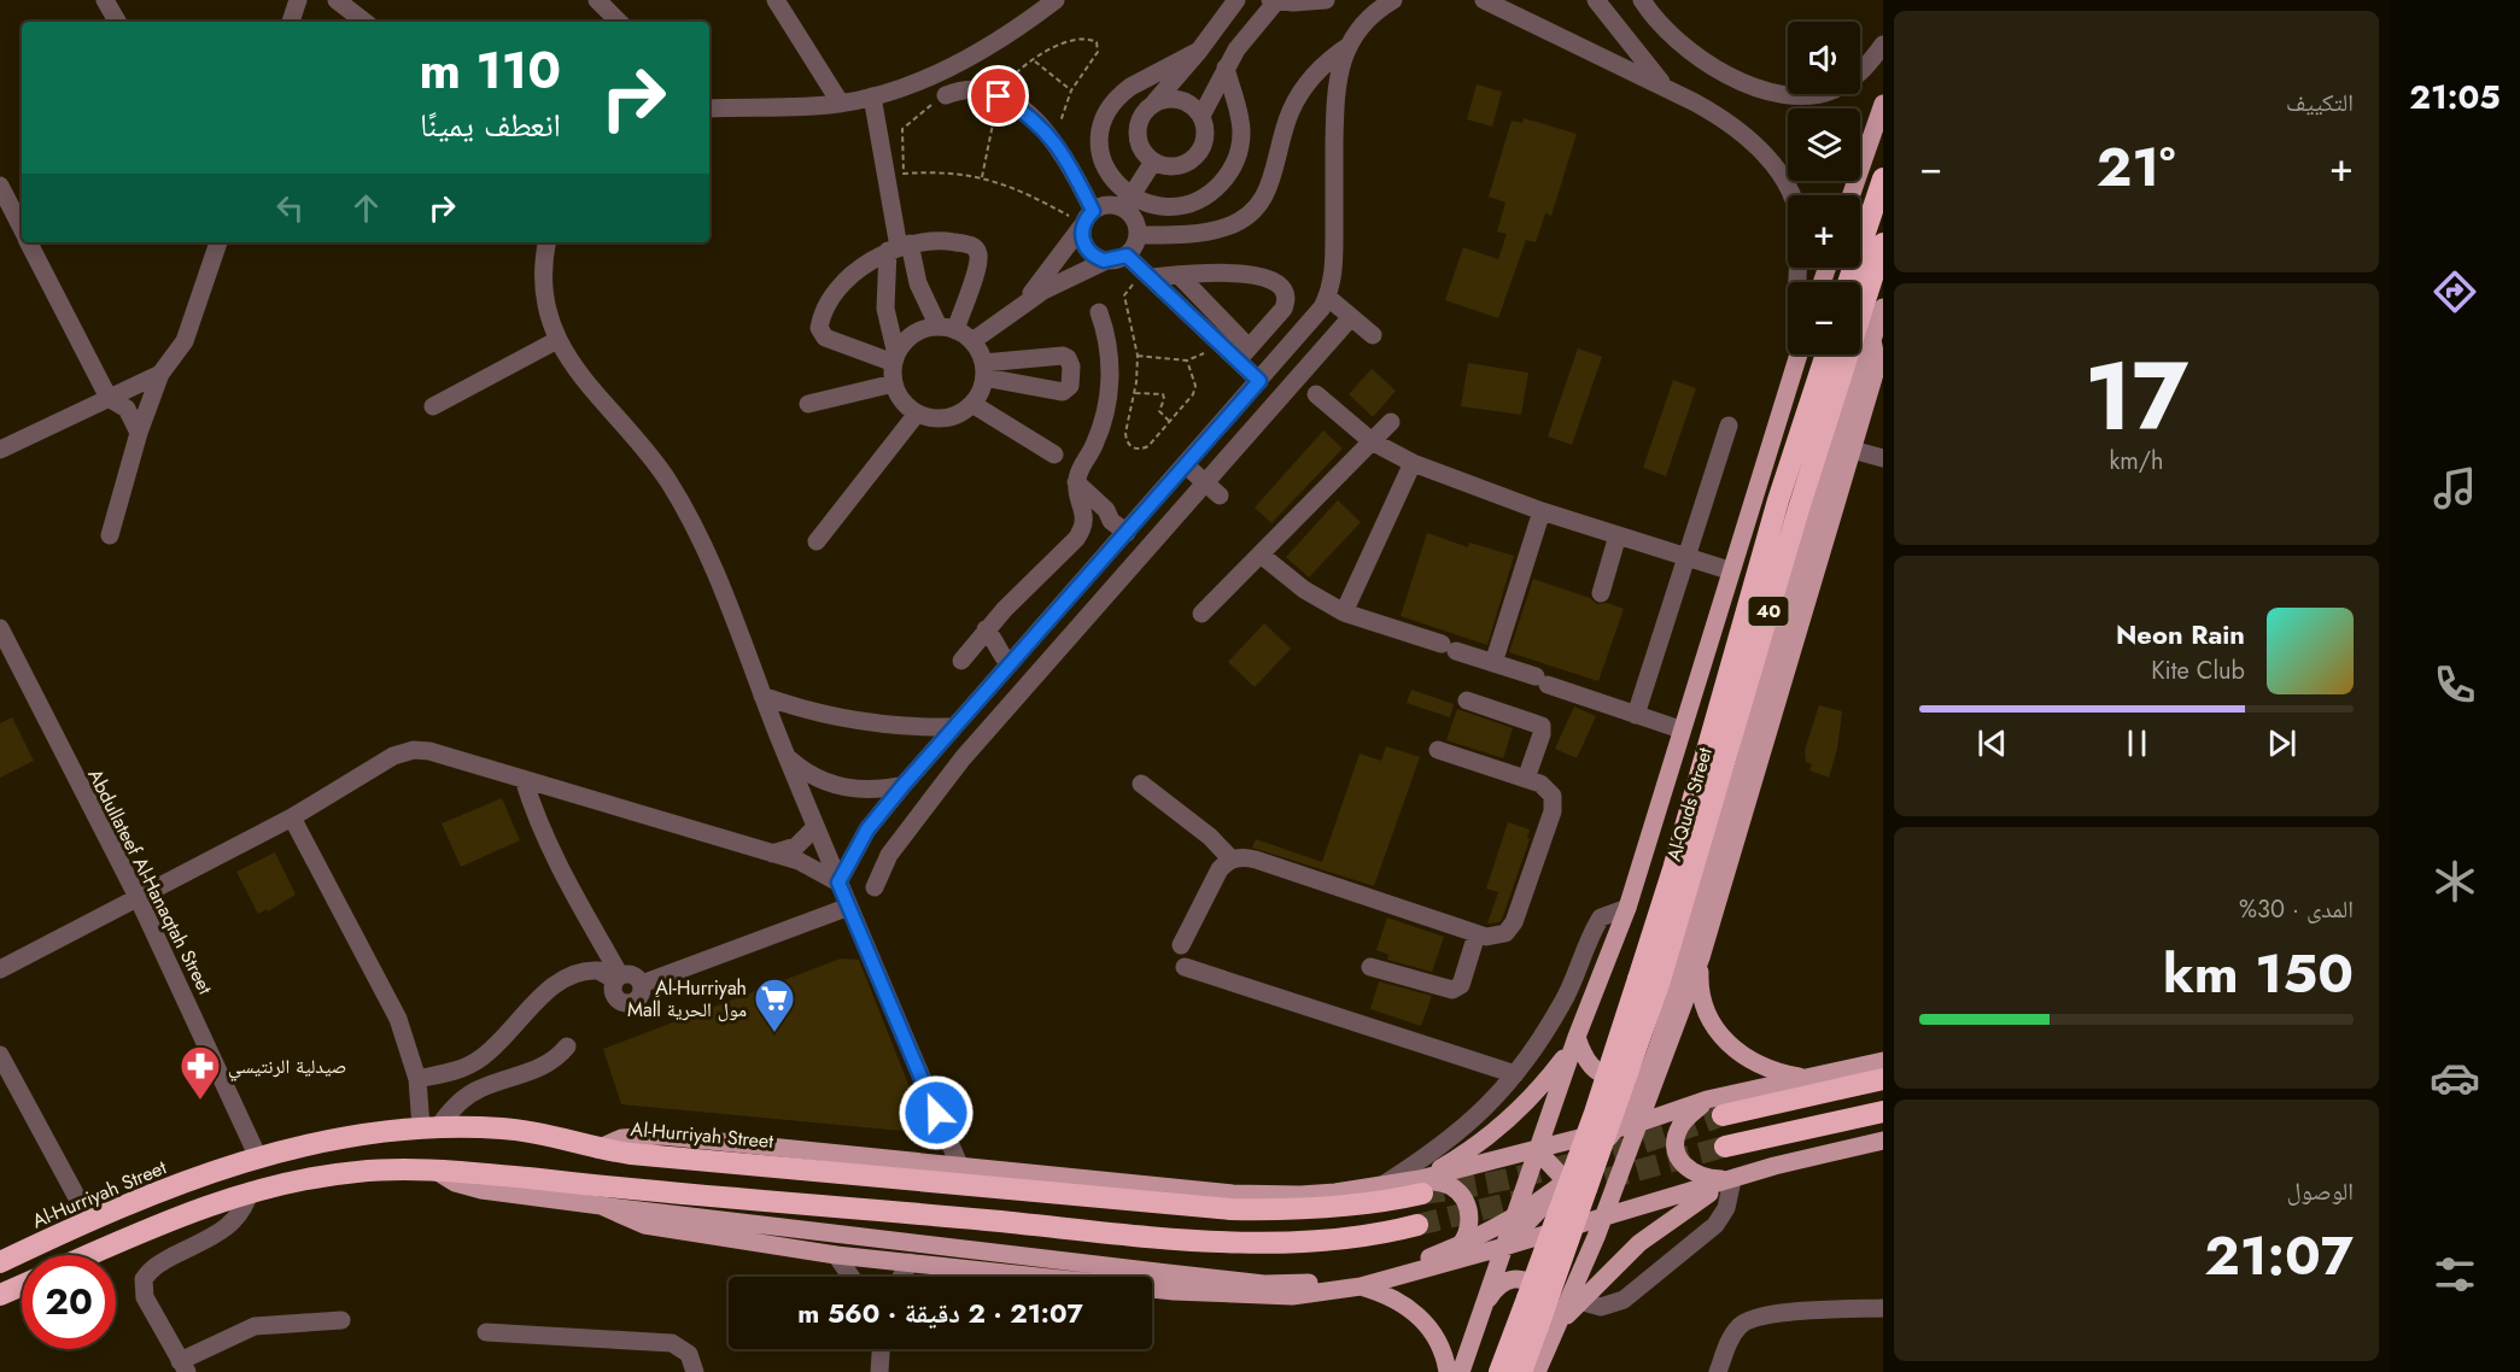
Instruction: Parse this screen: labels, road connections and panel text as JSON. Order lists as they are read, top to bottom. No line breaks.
{"streets":{"highway":["40","Al-Quds Street","Al-Hurriyah Street"],"street":["Abdullateef Al-Hanaqtah Street"]},"crossings":[["Abdullateef Al-Hanaqtah Street","Al-Hurriyah Street"]],"places":{"supermarket":["ِAl-Hurriyah Mall مول الحرية"],"pharmacy":["صيدلية الرنتيسي"]},"page":{"tabs":"21:05","tile":["التكييف",["17","km/h"],["المدى · 30%","150 km"],["الوصول","21:07"]],"map_buttons":["+","−"],"turn":["110 m","انعطف يمينًا"],"heat":["−","21°","+"],"song":["Neon Rain","Kite Club"],"limit":"20","trip":"21:07 · 2 دقيقة · 560 m"}}
